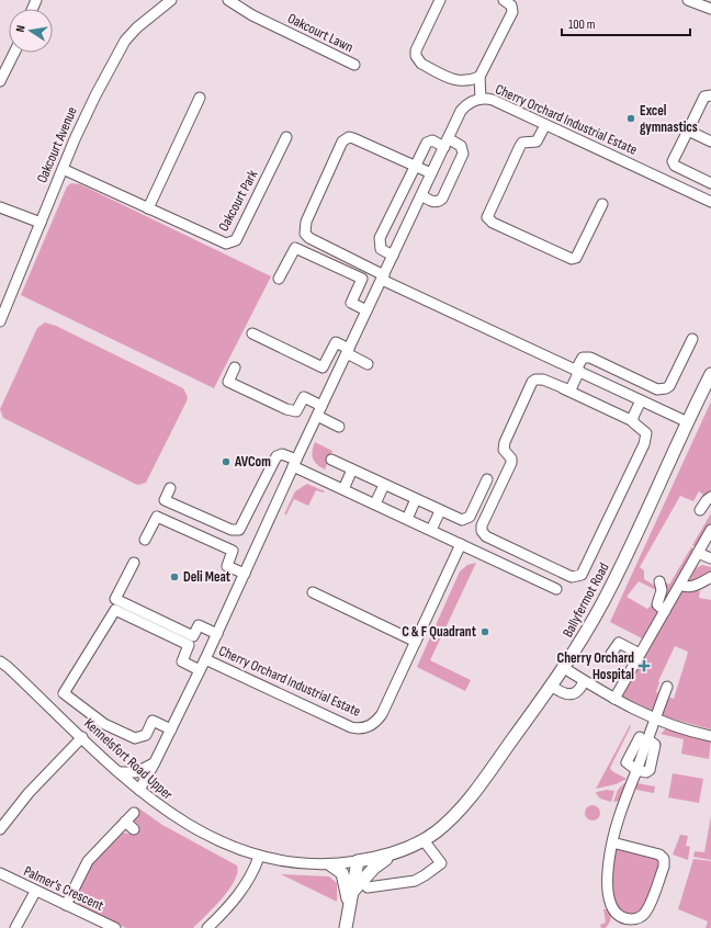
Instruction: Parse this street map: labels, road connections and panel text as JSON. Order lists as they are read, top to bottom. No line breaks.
{"streets":{"main road":["Ballyfermot Road"],"street":["Oakcourt Lawn","Cherry Orchard Industrial Estate","Oakcourt Avenue","Oakcourt Park","Kennelsfort Road Upper","Palmer's Crescent"]},"crossings":[["Cherry Orchard Industrial Estate","Kennelsfort Road Upper"],["Oakcourt Avenue","Oakcourt Park"],["Ballyfermot Road","Kennelsfort Road Upper"]],"places":{"other":["Excel gymnastics","AVCom","Deli Meat","C & F Quadrant"],"health":["Cherry Orchard Hospital"]},"scale_bar":"100 m","north":"left"}
